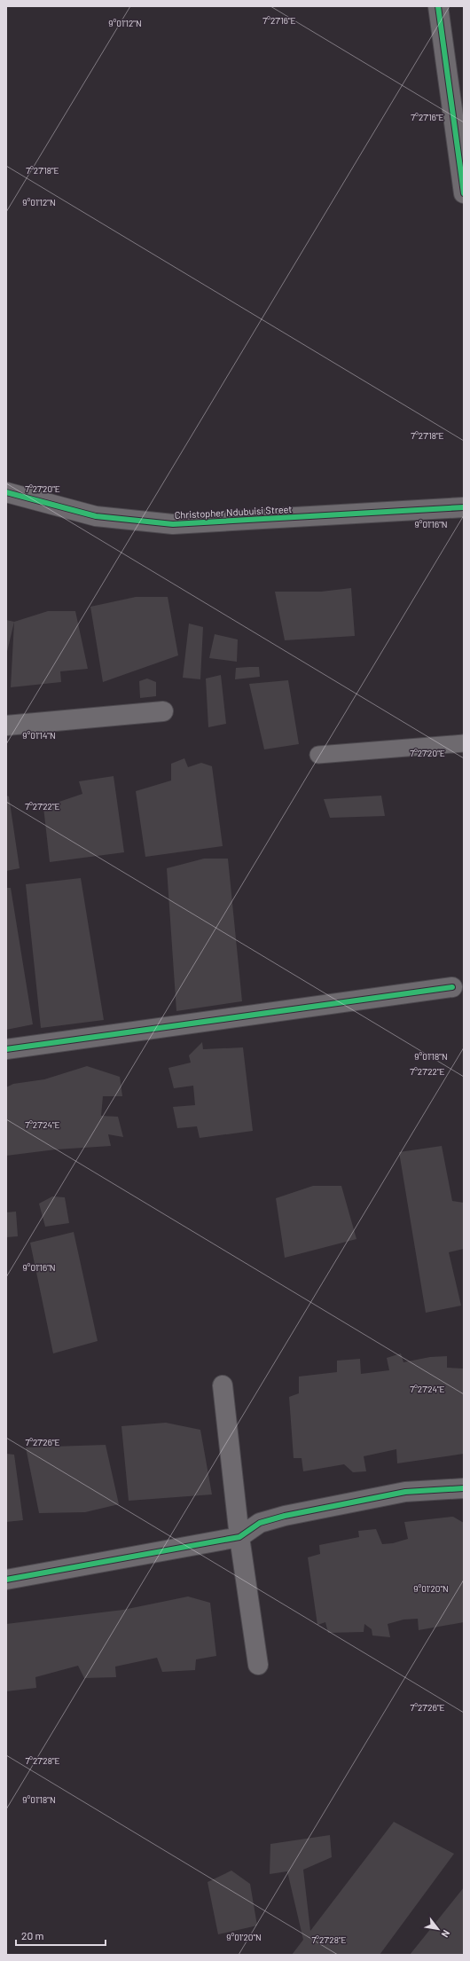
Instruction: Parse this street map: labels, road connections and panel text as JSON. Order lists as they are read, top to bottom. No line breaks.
{"streets":{"street":["Christopher Ndubuisi Street"]},"scale_bar":"20 m","north":"bottom right","coordinates":["7°27'16\"E","9°01'12\"N","7°27'18\"E","7°27'20\"E","9°01'16\"N","9°01'14\"N","7°27'22\"E","9°01'18\"N","7°27'24\"E","7°27'26\"E","9°01'20\"N","7°27'28\"E"]}
